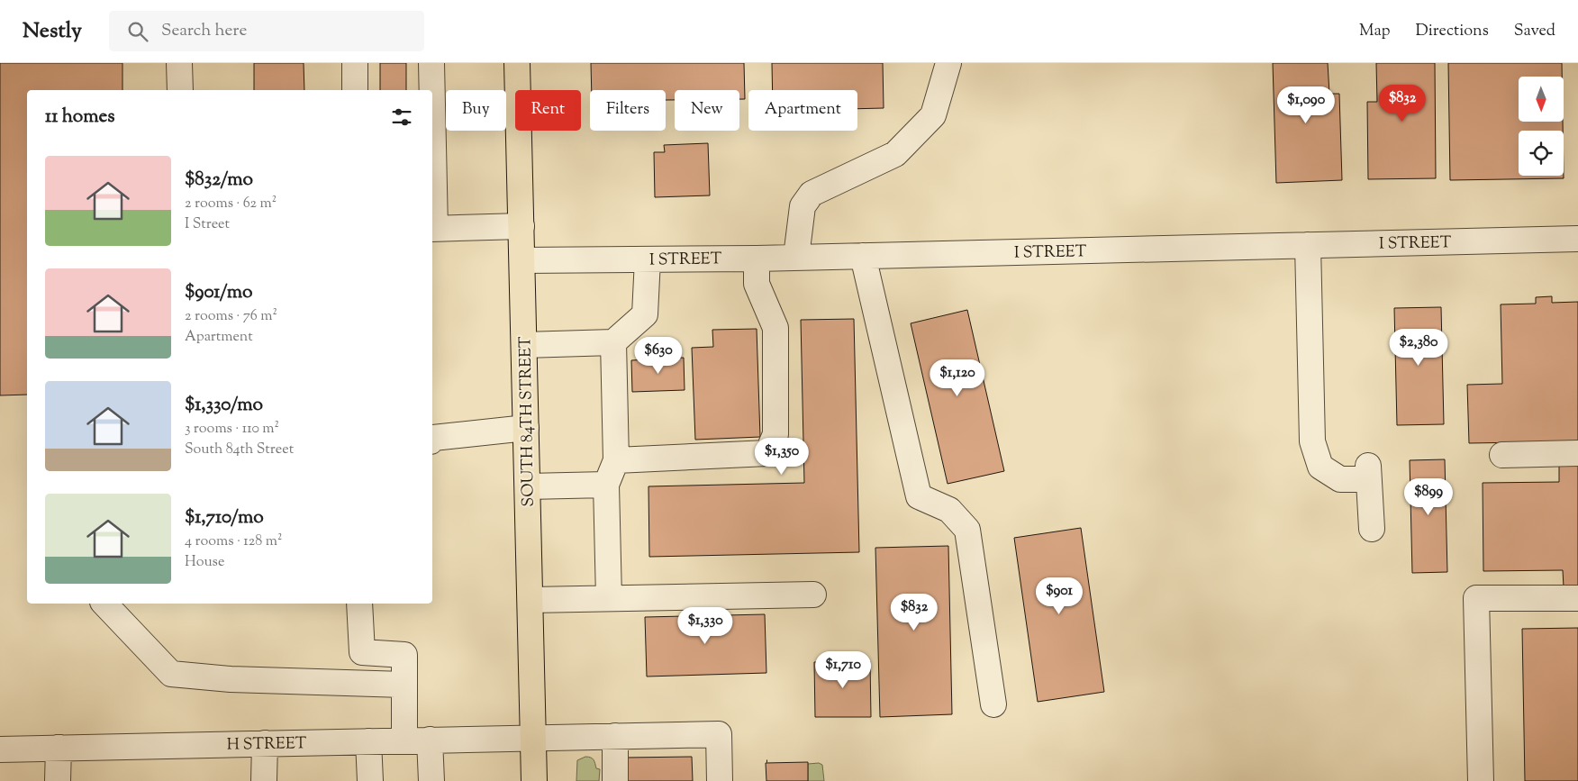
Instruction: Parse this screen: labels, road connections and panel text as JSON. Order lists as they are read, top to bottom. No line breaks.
{"streets":{"main road":["SOUTH 84TH STREET"],"street":["I STREET","H STREET"]},"crossings":[["I STREET","SOUTH 84TH STREET"],["SOUTH 84TH STREET","H STREET"]],"north":"bottom","page":{"header":"Nestly","search":"Search here","nav":["Map","Directions","Saved"],"price":["$832","$1,090","$2,380","$630","$1,120","$1,350","$899","$901","$832","$1,330","$1,710"],"chip":["Buy","Rent","Filters","New","Apartment"],"heading":"11 homes","list":[{"name":"$832/mo","note":"2 rooms · 62 m² · I Street"},{"name":"$901/mo","note":"2 rooms · 76 m² · Apartment"},{"name":"$1,330/mo","note":"3 rooms · 110 m² · South 84th Street"},{"name":"$1,710/mo","note":"4 rooms · 128 m² · House"}]}}
